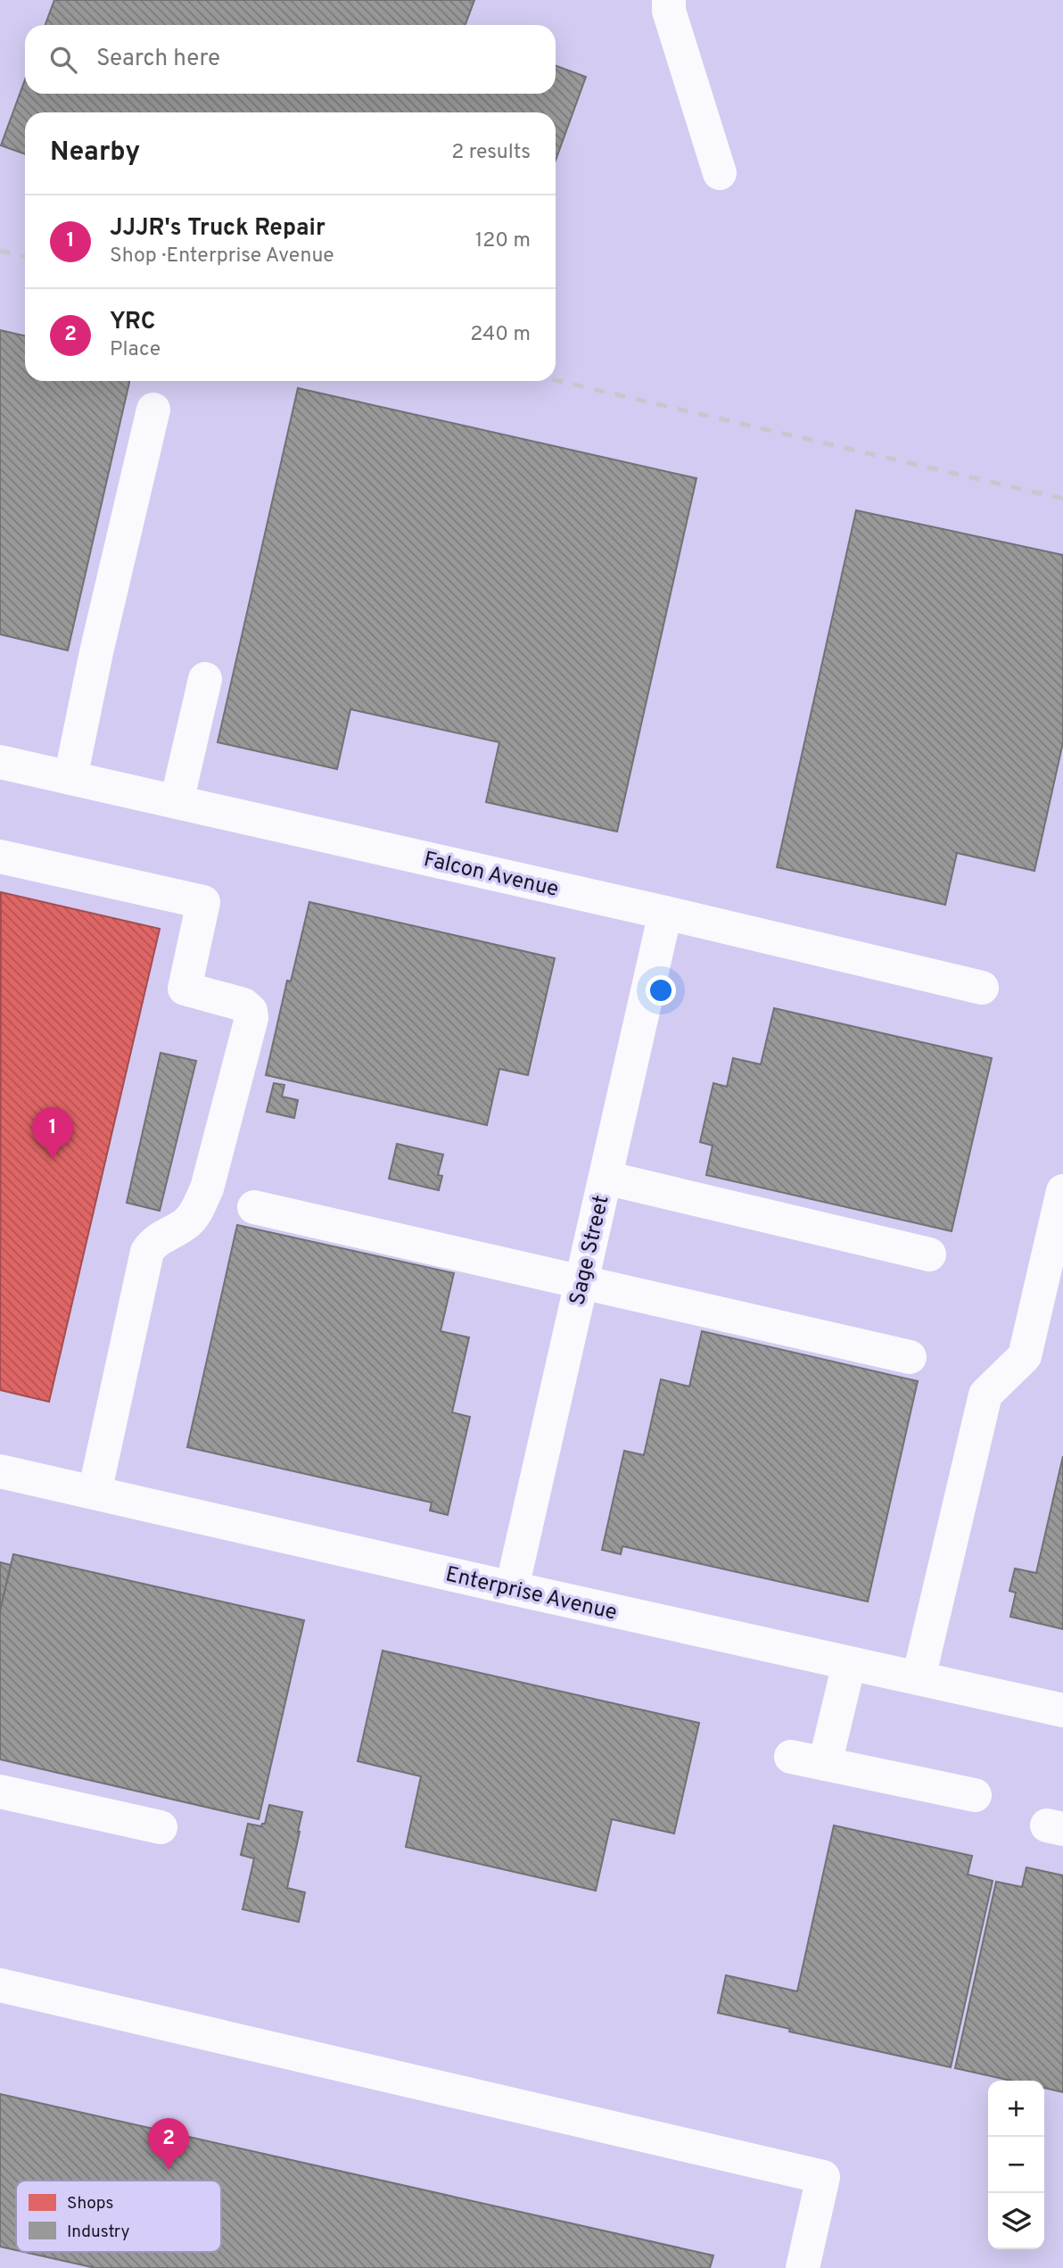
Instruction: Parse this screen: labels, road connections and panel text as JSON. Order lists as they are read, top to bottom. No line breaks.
{"streets":{"street":["Falcon Avenue","Sage Street","Enterprise Avenue"]},"crossings":[["Falcon Avenue","Sage Street"],["Sage Street","Enterprise Avenue"]],"legend":["Shops","Industry"],"page":{"search":"Search here","heading":["Nearby","2 results"],"list":[{"mark":"1","name":"JJJR's Truck Repair","note":"Shop · Enterprise Avenue","value":"120 m"},{"mark":"2","name":"YRC","note":"Place","value":"240 m"}],"pins":["1","2"],"map_buttons":["+","−"]}}
